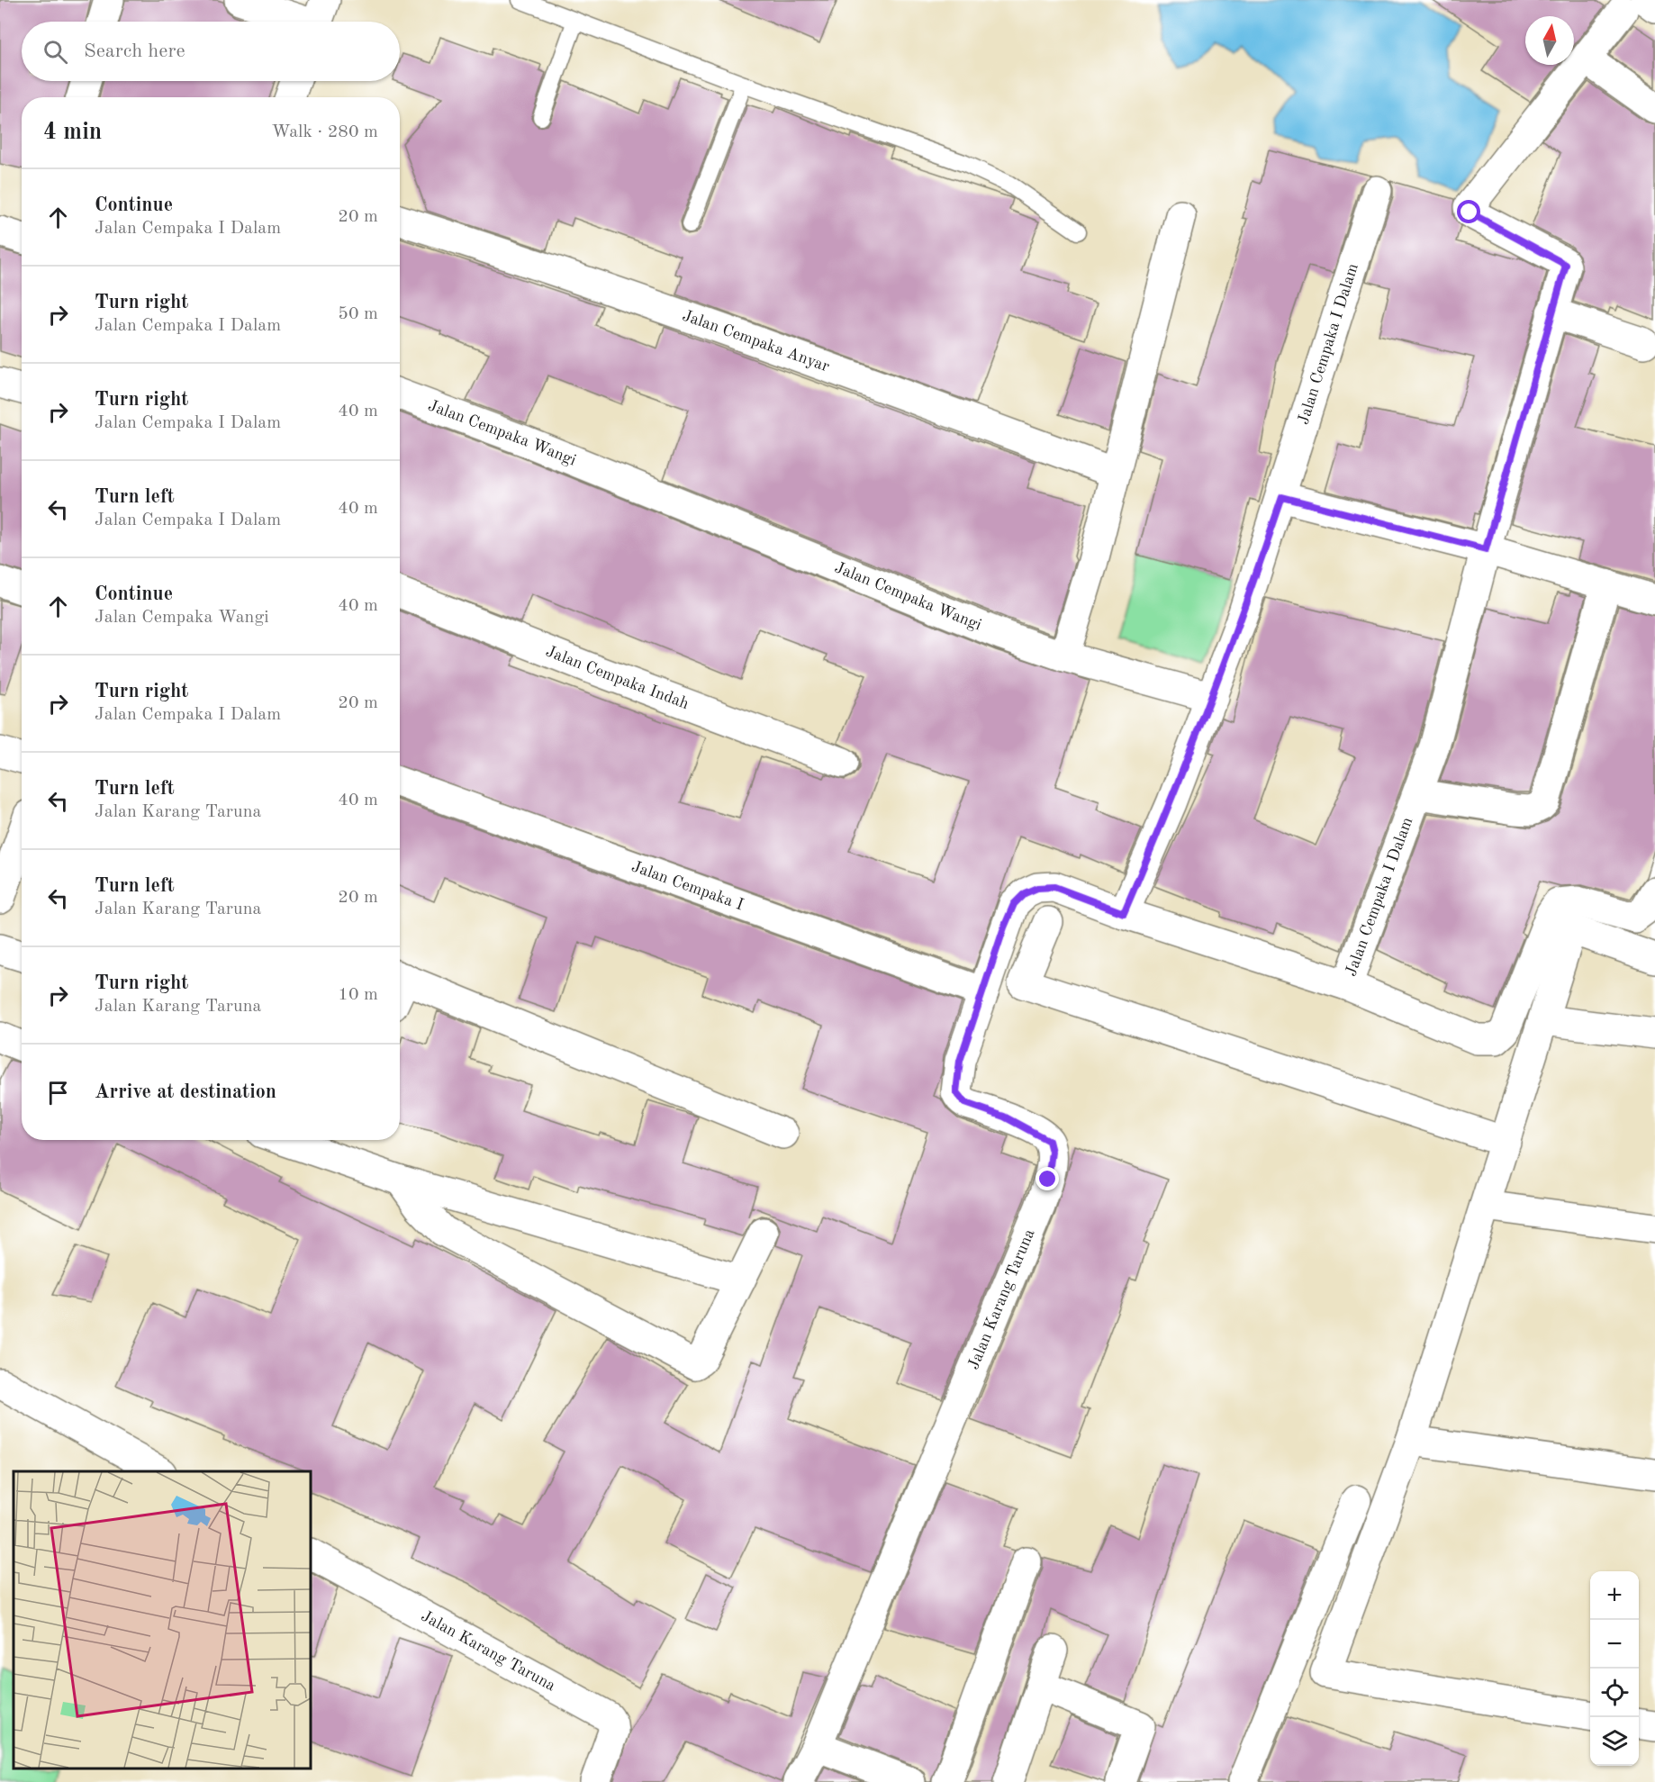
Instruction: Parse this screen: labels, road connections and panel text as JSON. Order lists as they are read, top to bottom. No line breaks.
{"streets":{"street":["Jalan Cempaka Anyar","Jalan Cempaka I Dalam","Jalan Cempaka Wangi","Jalan Cempaka Indah","Jalan Cempaka I","Jalan Karang Taruna"]},"crossings":[["Jalan Cempaka I Dalam","Jalan Cempaka Wangi"],["Jalan Cempaka I Dalam","Jalan Karang Taruna"],["Jalan Cempaka I","Jalan Karang Taruna"]],"north":"top","page":{"search":"Search here","heading":["4 min","Walk · 280 m"],"list":[["Continue","Jalan Cempaka I Dalam","20 m"],["Turn right","Jalan Cempaka I Dalam","50 m"],["Turn right","Jalan Cempaka I Dalam","40 m"],["Turn left","Jalan Cempaka I Dalam","40 m"],["Continue","Jalan Cempaka Wangi","40 m"],["Turn right","Jalan Cempaka I Dalam","20 m"],["Turn left","Jalan Karang Taruna","40 m"],["Turn left","Jalan Karang Taruna","20 m"],["Turn right","Jalan Karang Taruna","10 m"],"Arrive at destination"],"map_buttons":["+","−"]}}
